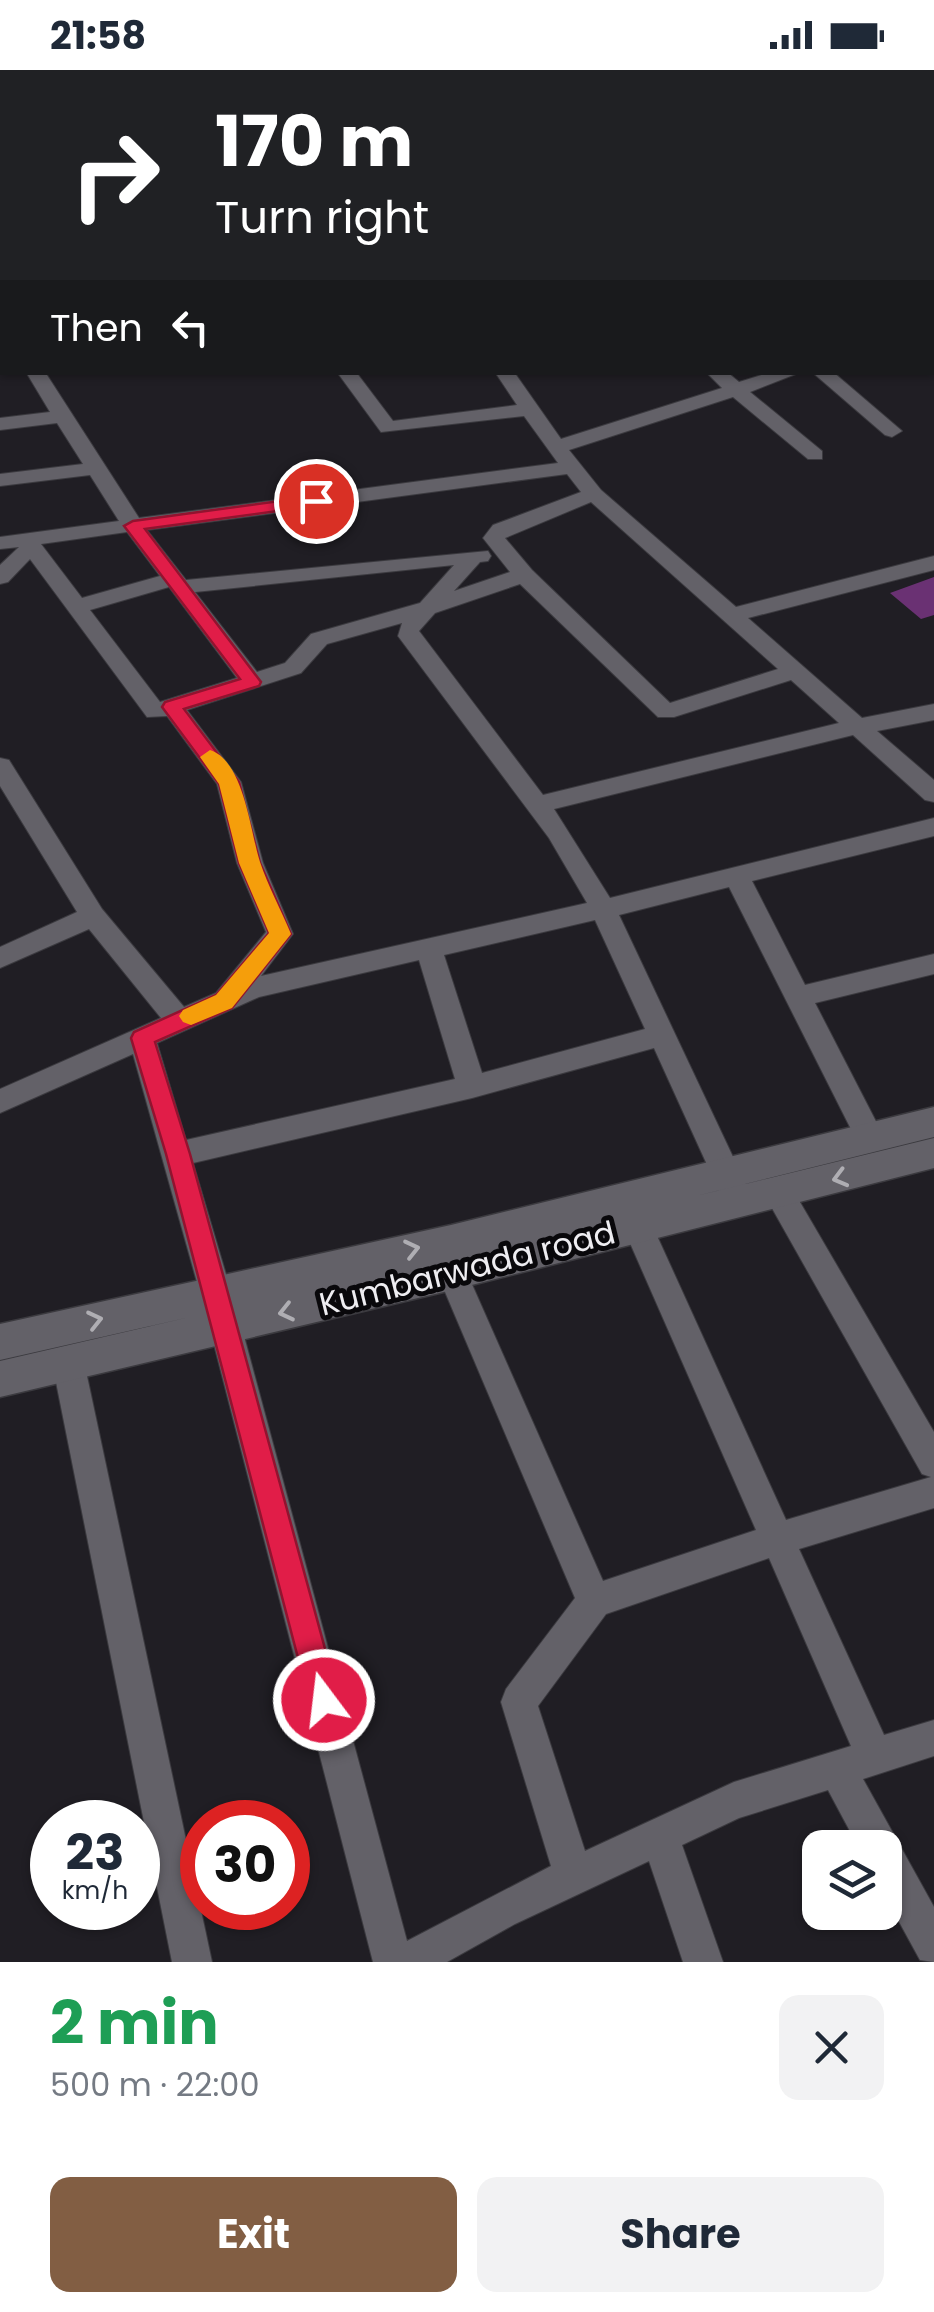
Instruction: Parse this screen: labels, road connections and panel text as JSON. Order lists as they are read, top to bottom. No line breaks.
{"streets":{"street":["Kumbarwada road"]},"page":{"status":"21:58","turn":["170 m","Turn right"],"then":"Then","speed":"23 km/h","limit":"30","heading":["2 min","500 m · 22:00"],"buttons":["Exit","Share"]}}
